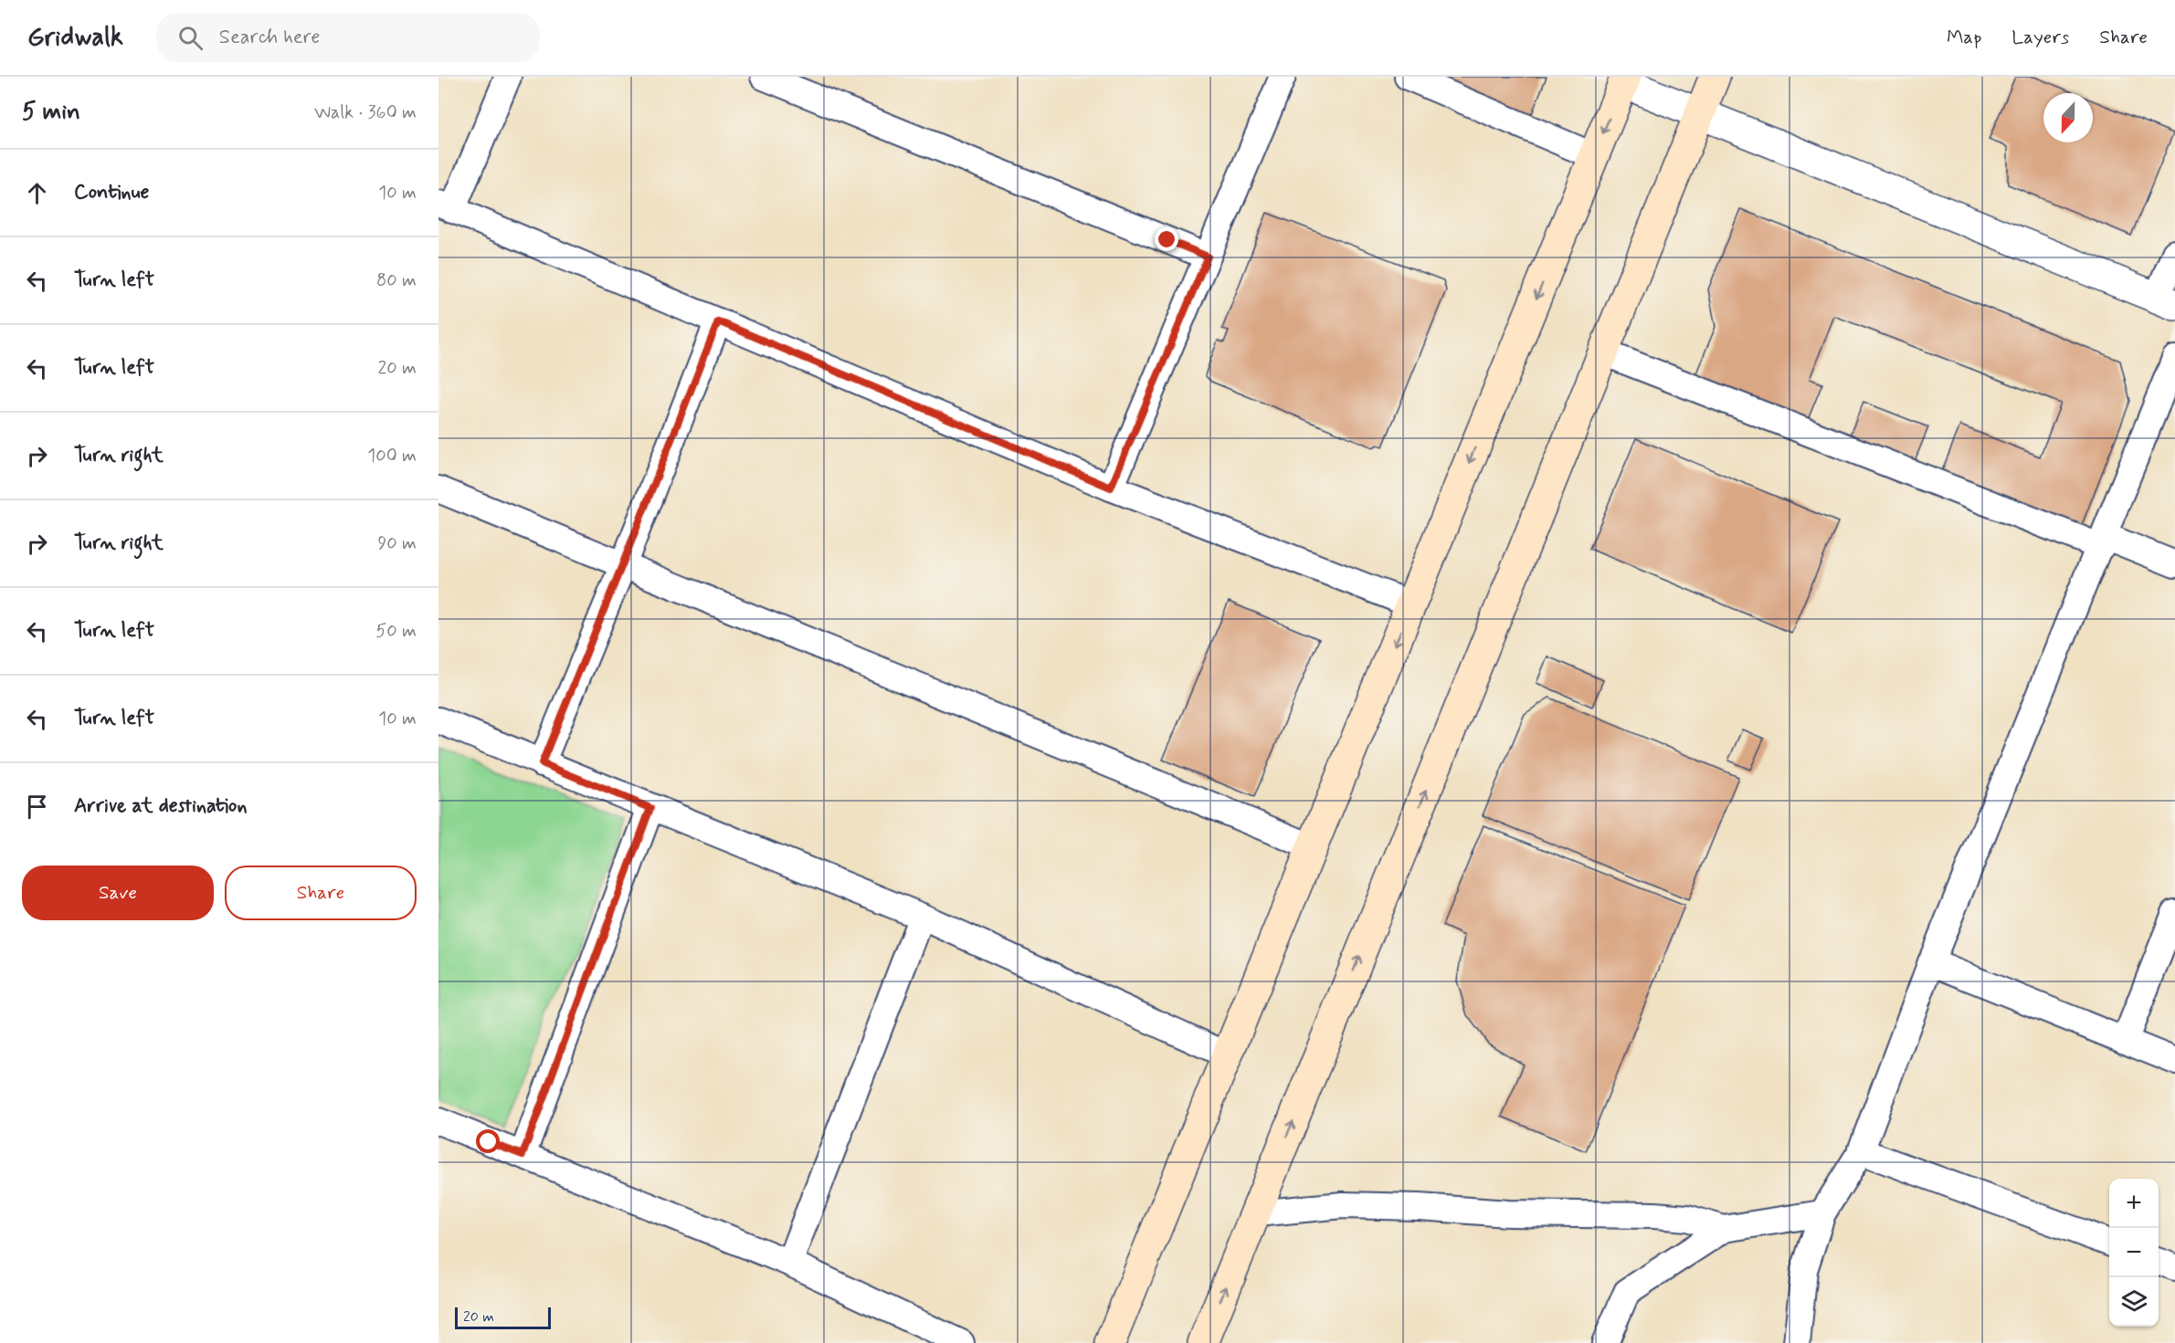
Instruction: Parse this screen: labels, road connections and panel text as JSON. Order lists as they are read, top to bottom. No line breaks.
{"scale_bar":"20 m","north":"bottom","page":{"header":"Gridwalk","search":"Search here","nav":["Map","Layers","Share"],"heading":["5 min","Walk · 360 m"],"list":[["Continue","10 m"],["Turn left","80 m"],["Turn left","20 m"],["Turn right","100 m"],["Turn right","90 m"],["Turn left","50 m"],["Turn left","10 m"],"Arrive at destination"],"buttons":["Save","Share"],"map_buttons":["+","−"],"scale":"20 m"}}
